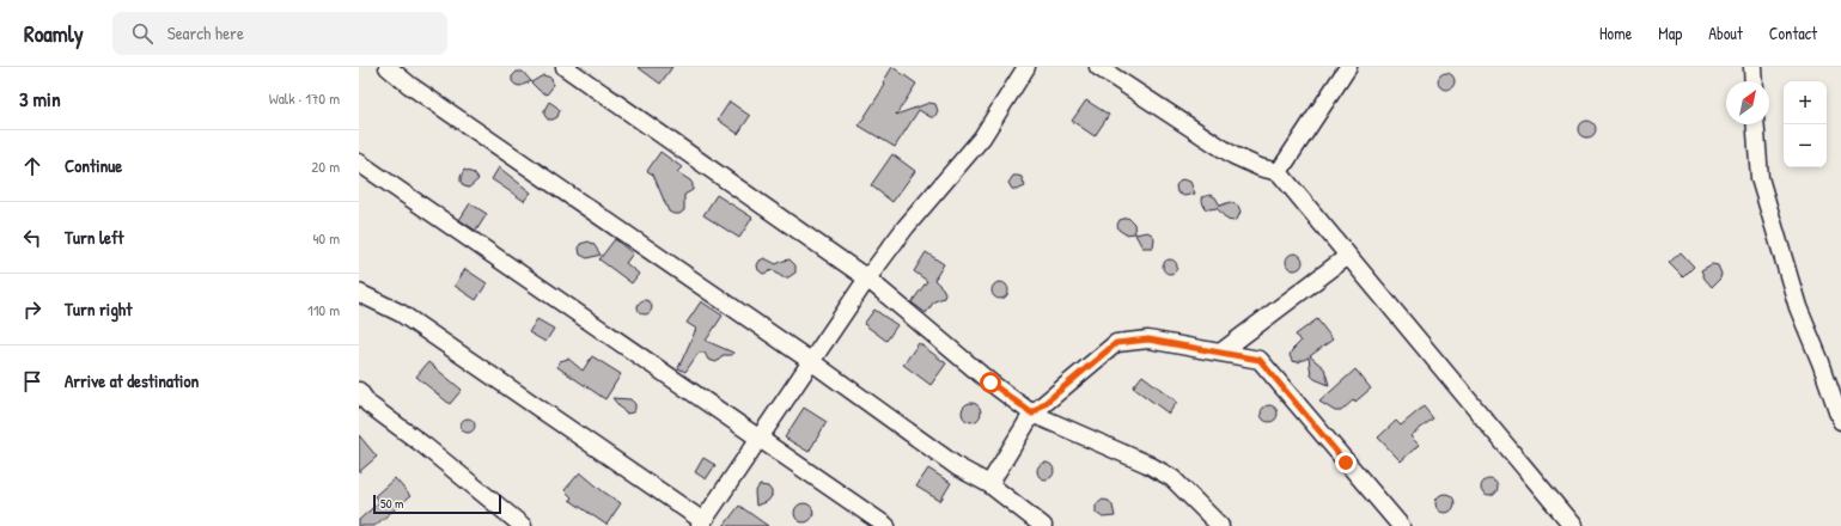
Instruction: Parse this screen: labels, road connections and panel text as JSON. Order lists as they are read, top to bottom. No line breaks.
{"scale_bar":"50 m","north":"top right","page":{"header":"Roamly","search":"Search here","nav":["Home","Map","About","Contact"],"heading":["3 min","Walk · 170 m"],"map_buttons":["+","−"],"list":[["Continue","20 m"],["Turn left","40 m"],["Turn right","110 m"],"Arrive at destination"],"scale":"50 m"}}
